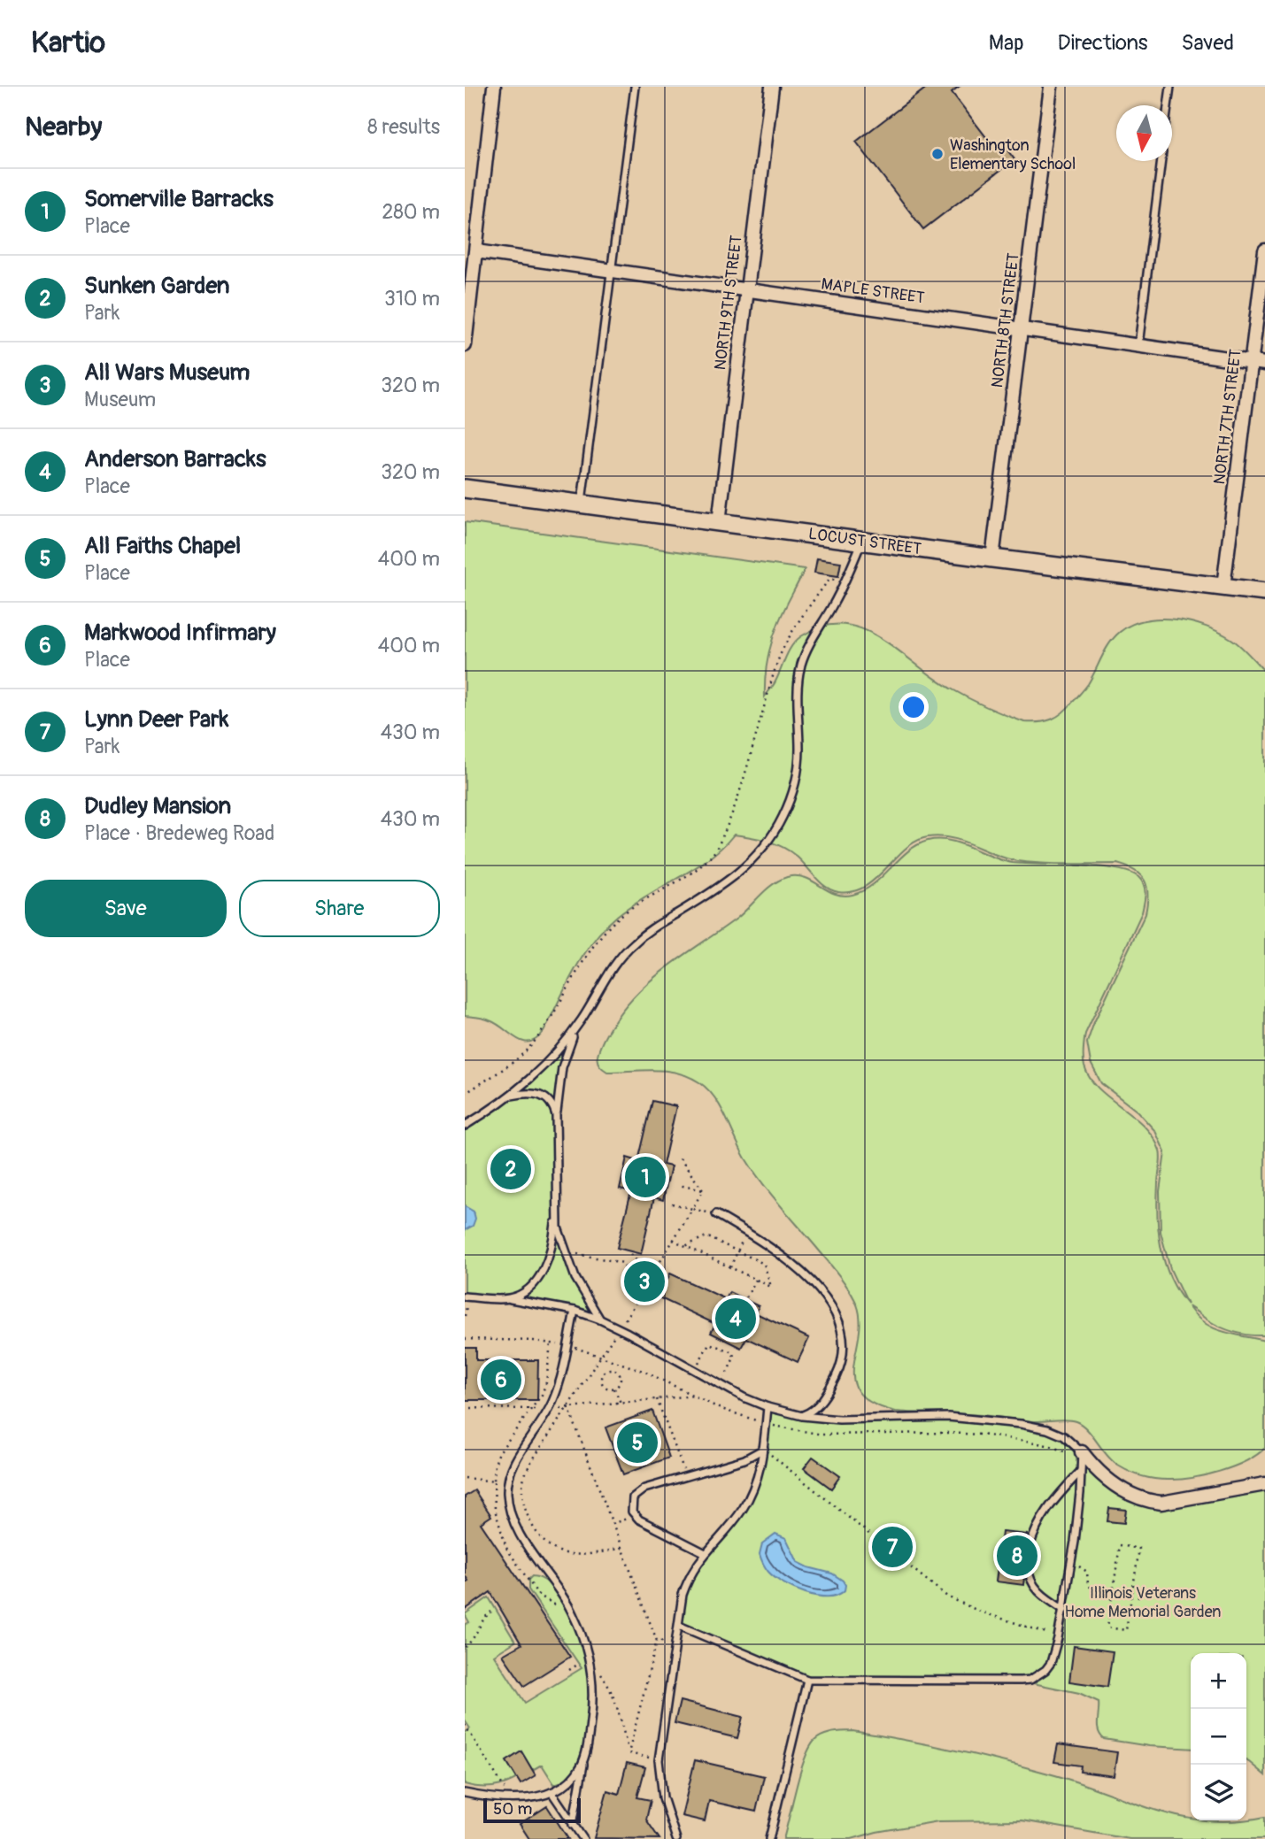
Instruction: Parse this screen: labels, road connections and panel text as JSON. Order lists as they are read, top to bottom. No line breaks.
{"streets":{"street":["MAPLE STREET","NORTH 9TH STREET","NORTH 8TH STREET","NORTH 7TH STREET","LOCUST STREET"]},"crossings":[["MAPLE STREET","NORTH 9TH STREET"],["MAPLE STREET","NORTH 8TH STREET"],["MAPLE STREET","NORTH 7TH STREET"],["NORTH 9TH STREET","LOCUST STREET"],["NORTH 8TH STREET","LOCUST STREET"],["NORTH 7TH STREET","LOCUST STREET"]],"parks":["Illinois Veterans Home Memorial Garden"],"places":["Washington Elementary School"],"scale_bar":"50 m","north":"bottom","page":{"header":"Kartio","nav":["Map","Directions","Saved"],"heading":["Nearby","8 results"],"list":[{"mark":"1","name":"Somerville Barracks","note":"Place","value":"280 m"},{"mark":"2","name":"Sunken Garden","note":"Park","value":"310 m"},{"mark":"3","name":"All Wars Museum","note":"Museum","value":"320 m"},{"mark":"4","name":"Anderson Barracks","note":"Place","value":"320 m"},{"mark":"5","name":"All Faiths Chapel","note":"Place","value":"400 m"},{"mark":"6","name":"Markwood Infirmary","note":"Place","value":"400 m"},{"mark":"7","name":"Lynn Deer Park","note":"Park","value":"430 m"},{"mark":"8","name":"Dudley Mansion","note":"Place · Bredeweg Road","value":"430 m"}],"buttons":["Save","Share"],"pins":["2","1","3","4","6","5","7","8"],"map_buttons":["+","−"],"scale":"50 m"}}
